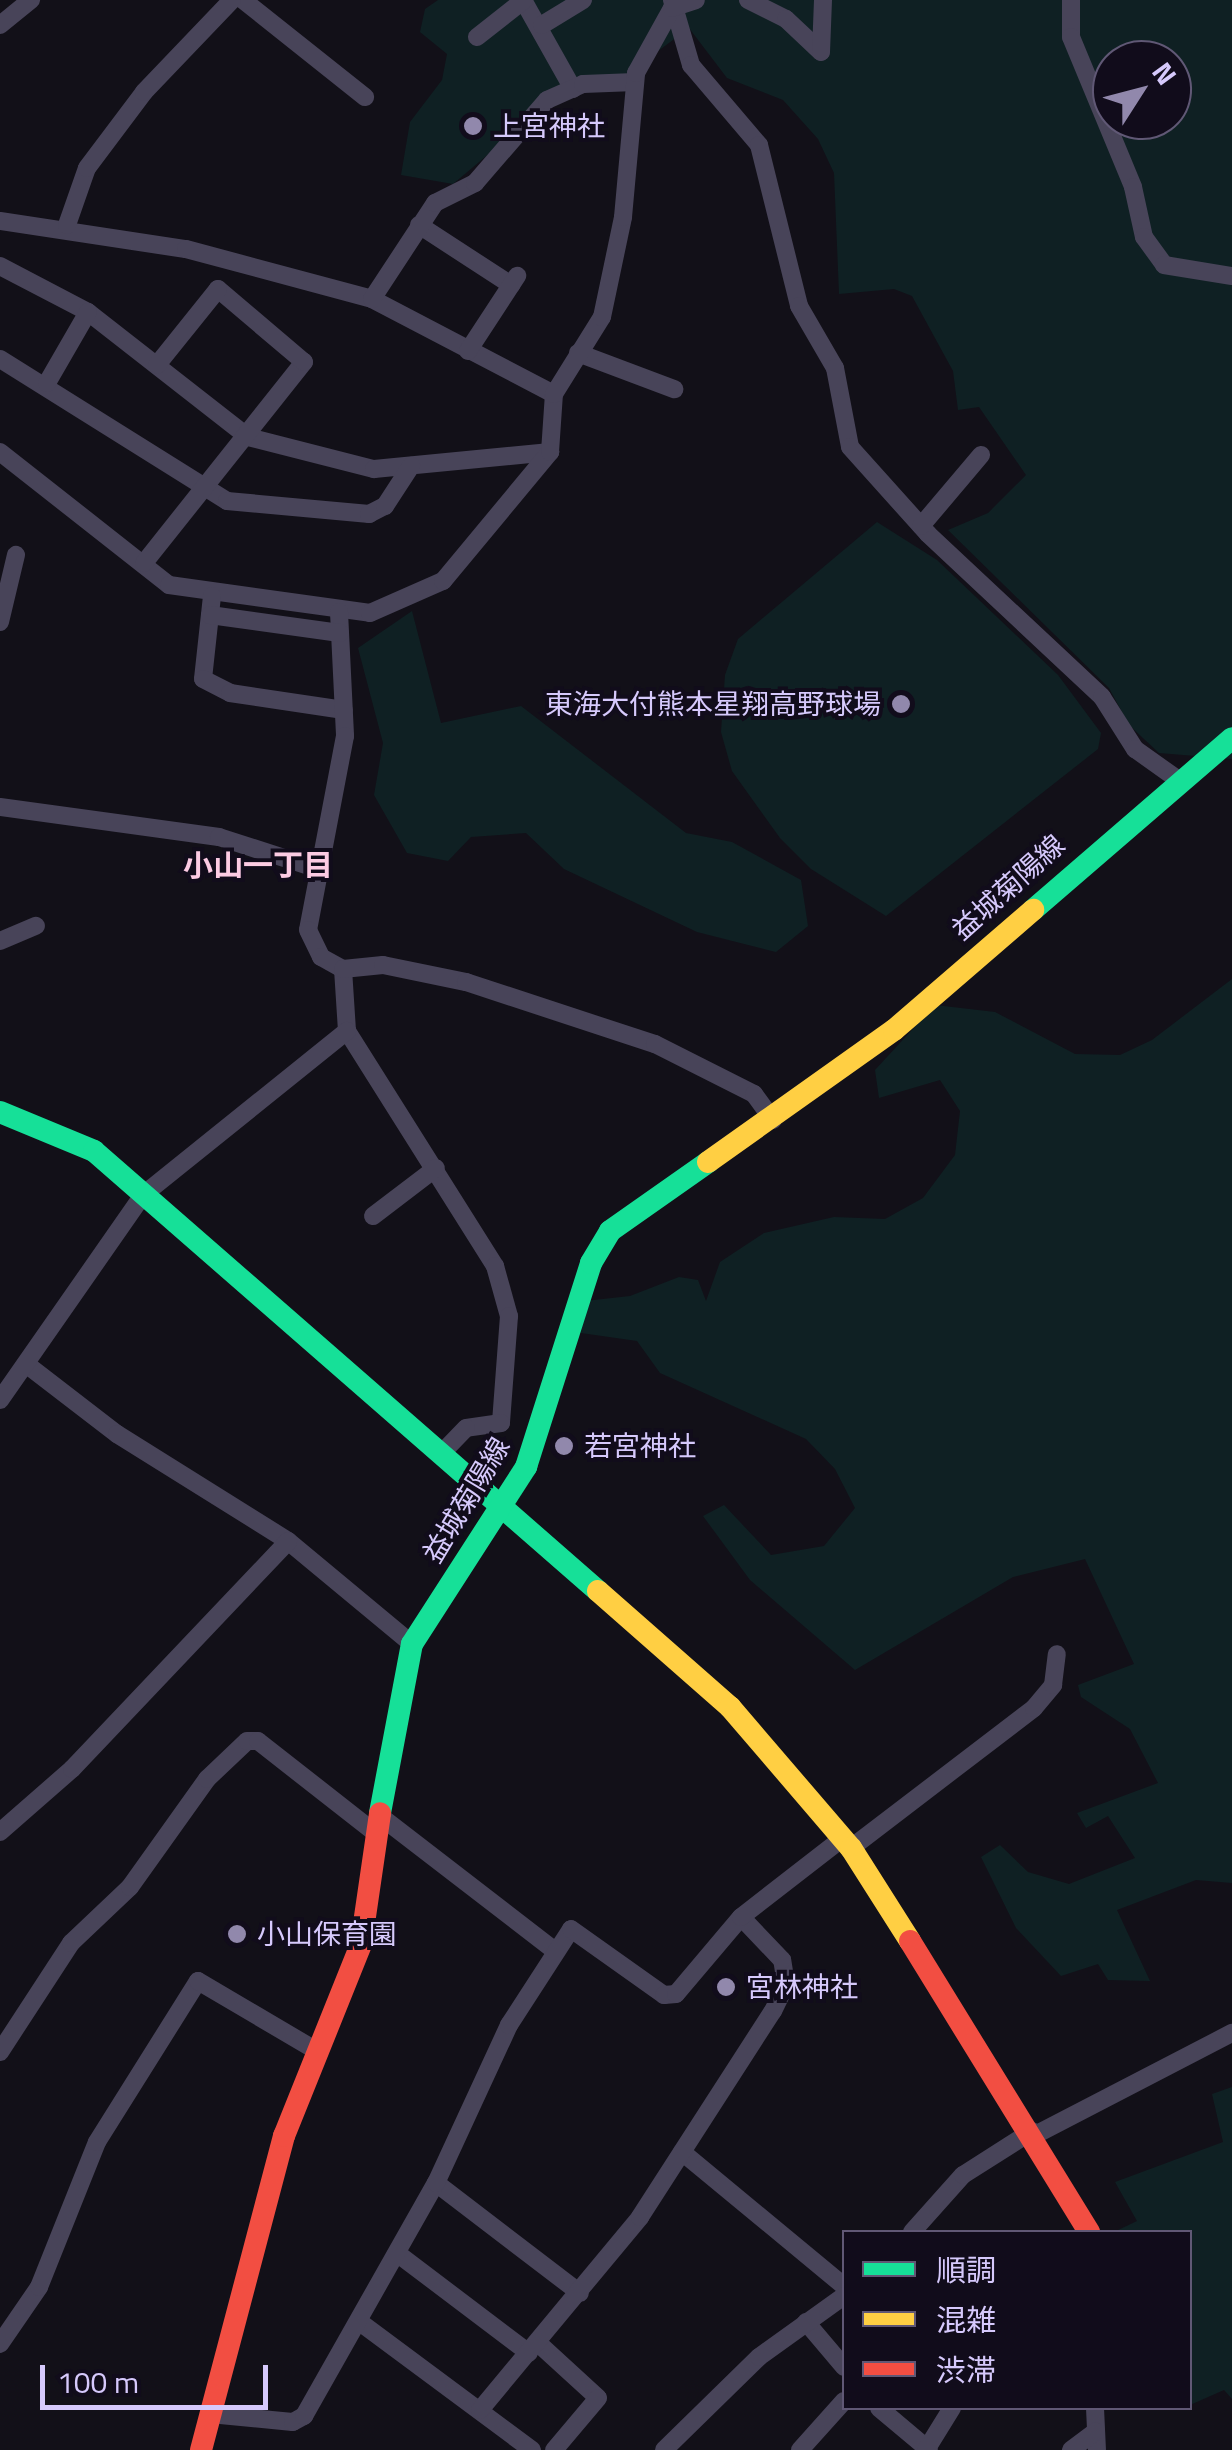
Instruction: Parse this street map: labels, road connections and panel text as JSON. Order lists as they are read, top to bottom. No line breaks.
{"streets":{"main road":["益城菊陽線"]},"districts":["小山一丁目"],"places":["上宮神社","東海大付熊本星翔高野球場","若宮神社","小山保育園","宮林神社"],"legend":["順調","混雑","渋滞"],"scale_bar":"100 m","north":"top right"}
